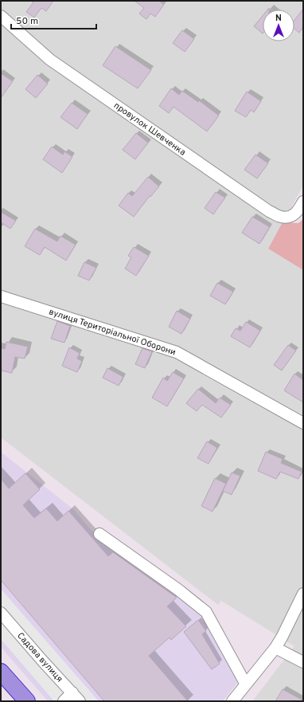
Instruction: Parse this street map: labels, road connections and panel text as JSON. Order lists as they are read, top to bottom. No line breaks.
{"streets":{"street":["провулок Шевченка","вулиця Територіальної Оборони","Садова вулиця"]},"scale_bar":"50 m","north":"top"}
